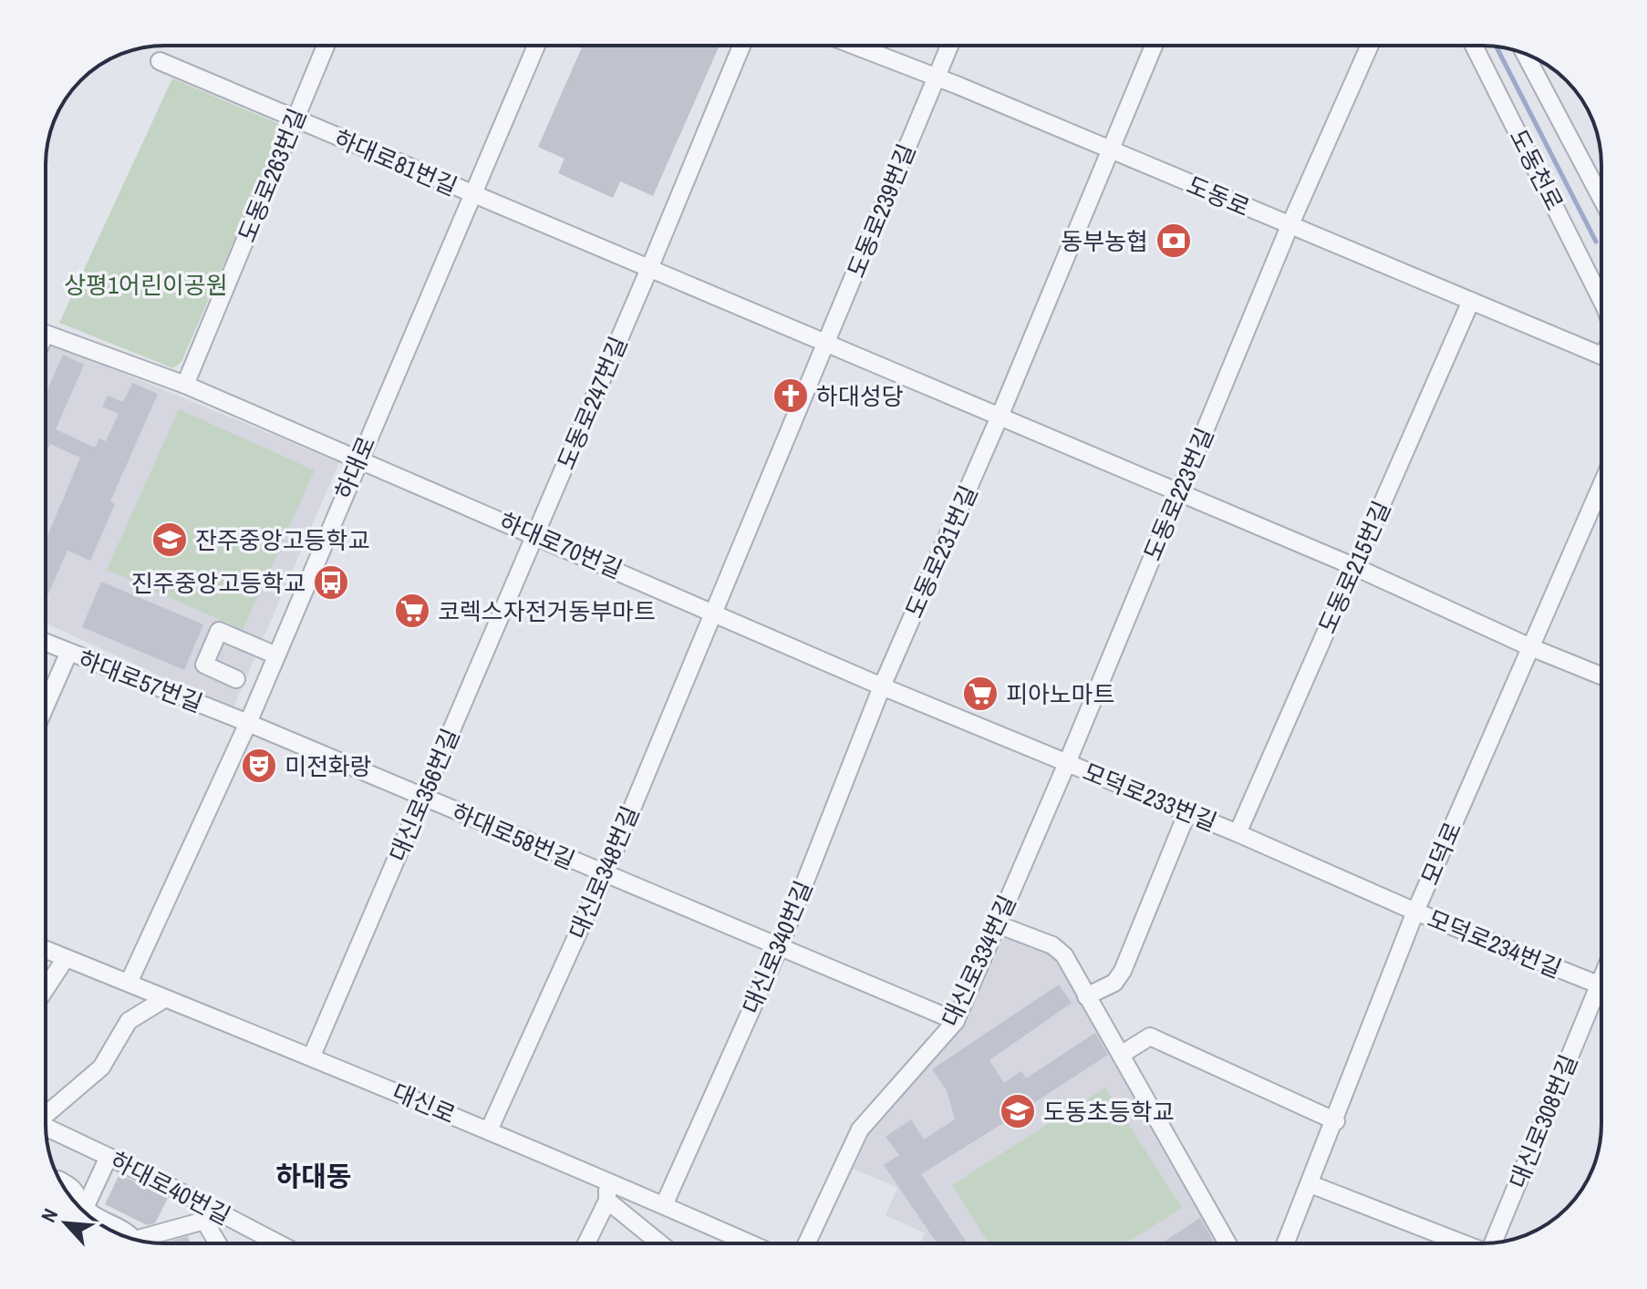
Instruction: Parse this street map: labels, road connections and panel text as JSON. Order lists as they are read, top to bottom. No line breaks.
{"streets":{"street":["하대로81번길","도동천로","도동로263번길","도동로","도동로239번길","도동로247번길","하대로","도동로223번길","하대로70번길","도동로231번길","도동로215번길","하대로57번길","대신로356번길","모덕로233번길","하대로58번길","모덕로","대신로348번길","모덕로234번길","대신로340번길","대신로334번길","대신로","대신로308번길","하대로40번길"]},"crossings":[["하대로81번길","도동로263번길"],["하대로81번길","하대로"],["도동로","도동로239번길"],["도동로","도동로223번길"],["도동로","도동로231번길"],["도동로","도동로215번길"],["도동로239번길","하대로70번길"],["도동로239번길","대신로348번길"],["도동로247번길","하대로70번길"],["도동로247번길","대신로356번길"],["하대로","하대로70번길"],["하대로","하대로57번길"],["하대로","하대로58번길"],["하대로","대신로"],["도동로223번길","모덕로233번길"],["도동로223번길","대신로334번길"],["하대로70번길","도동로231번길"],["하대로70번길","대신로356번길"],["하대로70번길","모덕로233번길"],["하대로70번길","대신로348번길"],["하대로70번길","대신로340번길"],["도동로231번길","모덕로233번길"],["도동로231번길","대신로340번길"],["도동로215번길","모덕로233번길"],["하대로57번길","하대로58번길"],["대신로356번길","하대로58번길"],["대신로356번길","대신로"],["모덕로233번길","모덕로"],["모덕로233번길","모덕로234번길"],["모덕로233번길","대신로340번길"],["모덕로233번길","대신로334번길"],["하대로58번길","대신로348번길"],["하대로58번길","대신로340번길"],["하대로58번길","대신로334번길"],["모덕로","모덕로234번길"],["대신로348번길","대신로"],["대신로340번길","대신로"]],"districts":["하대동"],"parks":["상평1어린이공원"],"places":{"bank":["동부농협"],"church":["하대성당"],"school or university":["잔주중앙고등학교","도동초등학교"],"bus stop":["진주중앙고등학교"],"supermarket":["코렉스자전거동부마트","피아노마트"],"theatre":["미전화랑"]},"north":"top left"}
